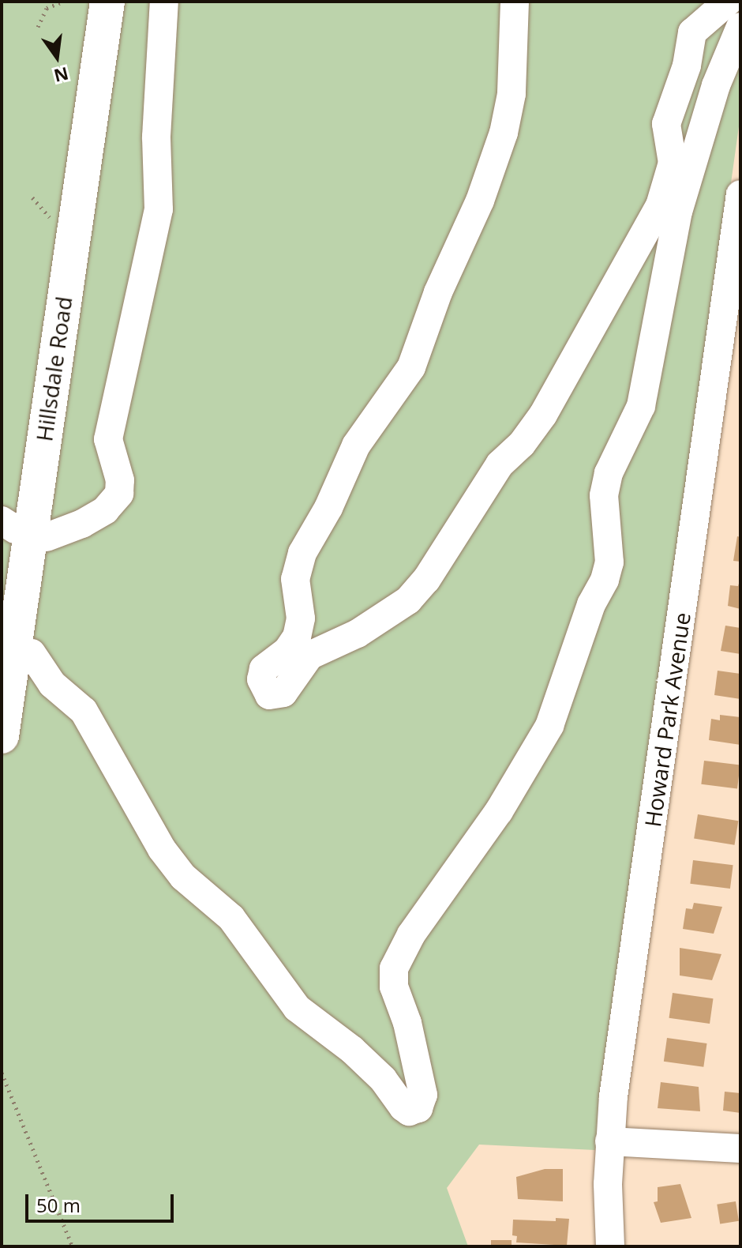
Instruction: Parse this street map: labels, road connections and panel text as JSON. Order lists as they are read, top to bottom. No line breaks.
{"streets":{"main road":["Hillsdale Road"],"street":["Howard Park Avenue"]},"scale_bar":"50 m","north":"bottom"}
